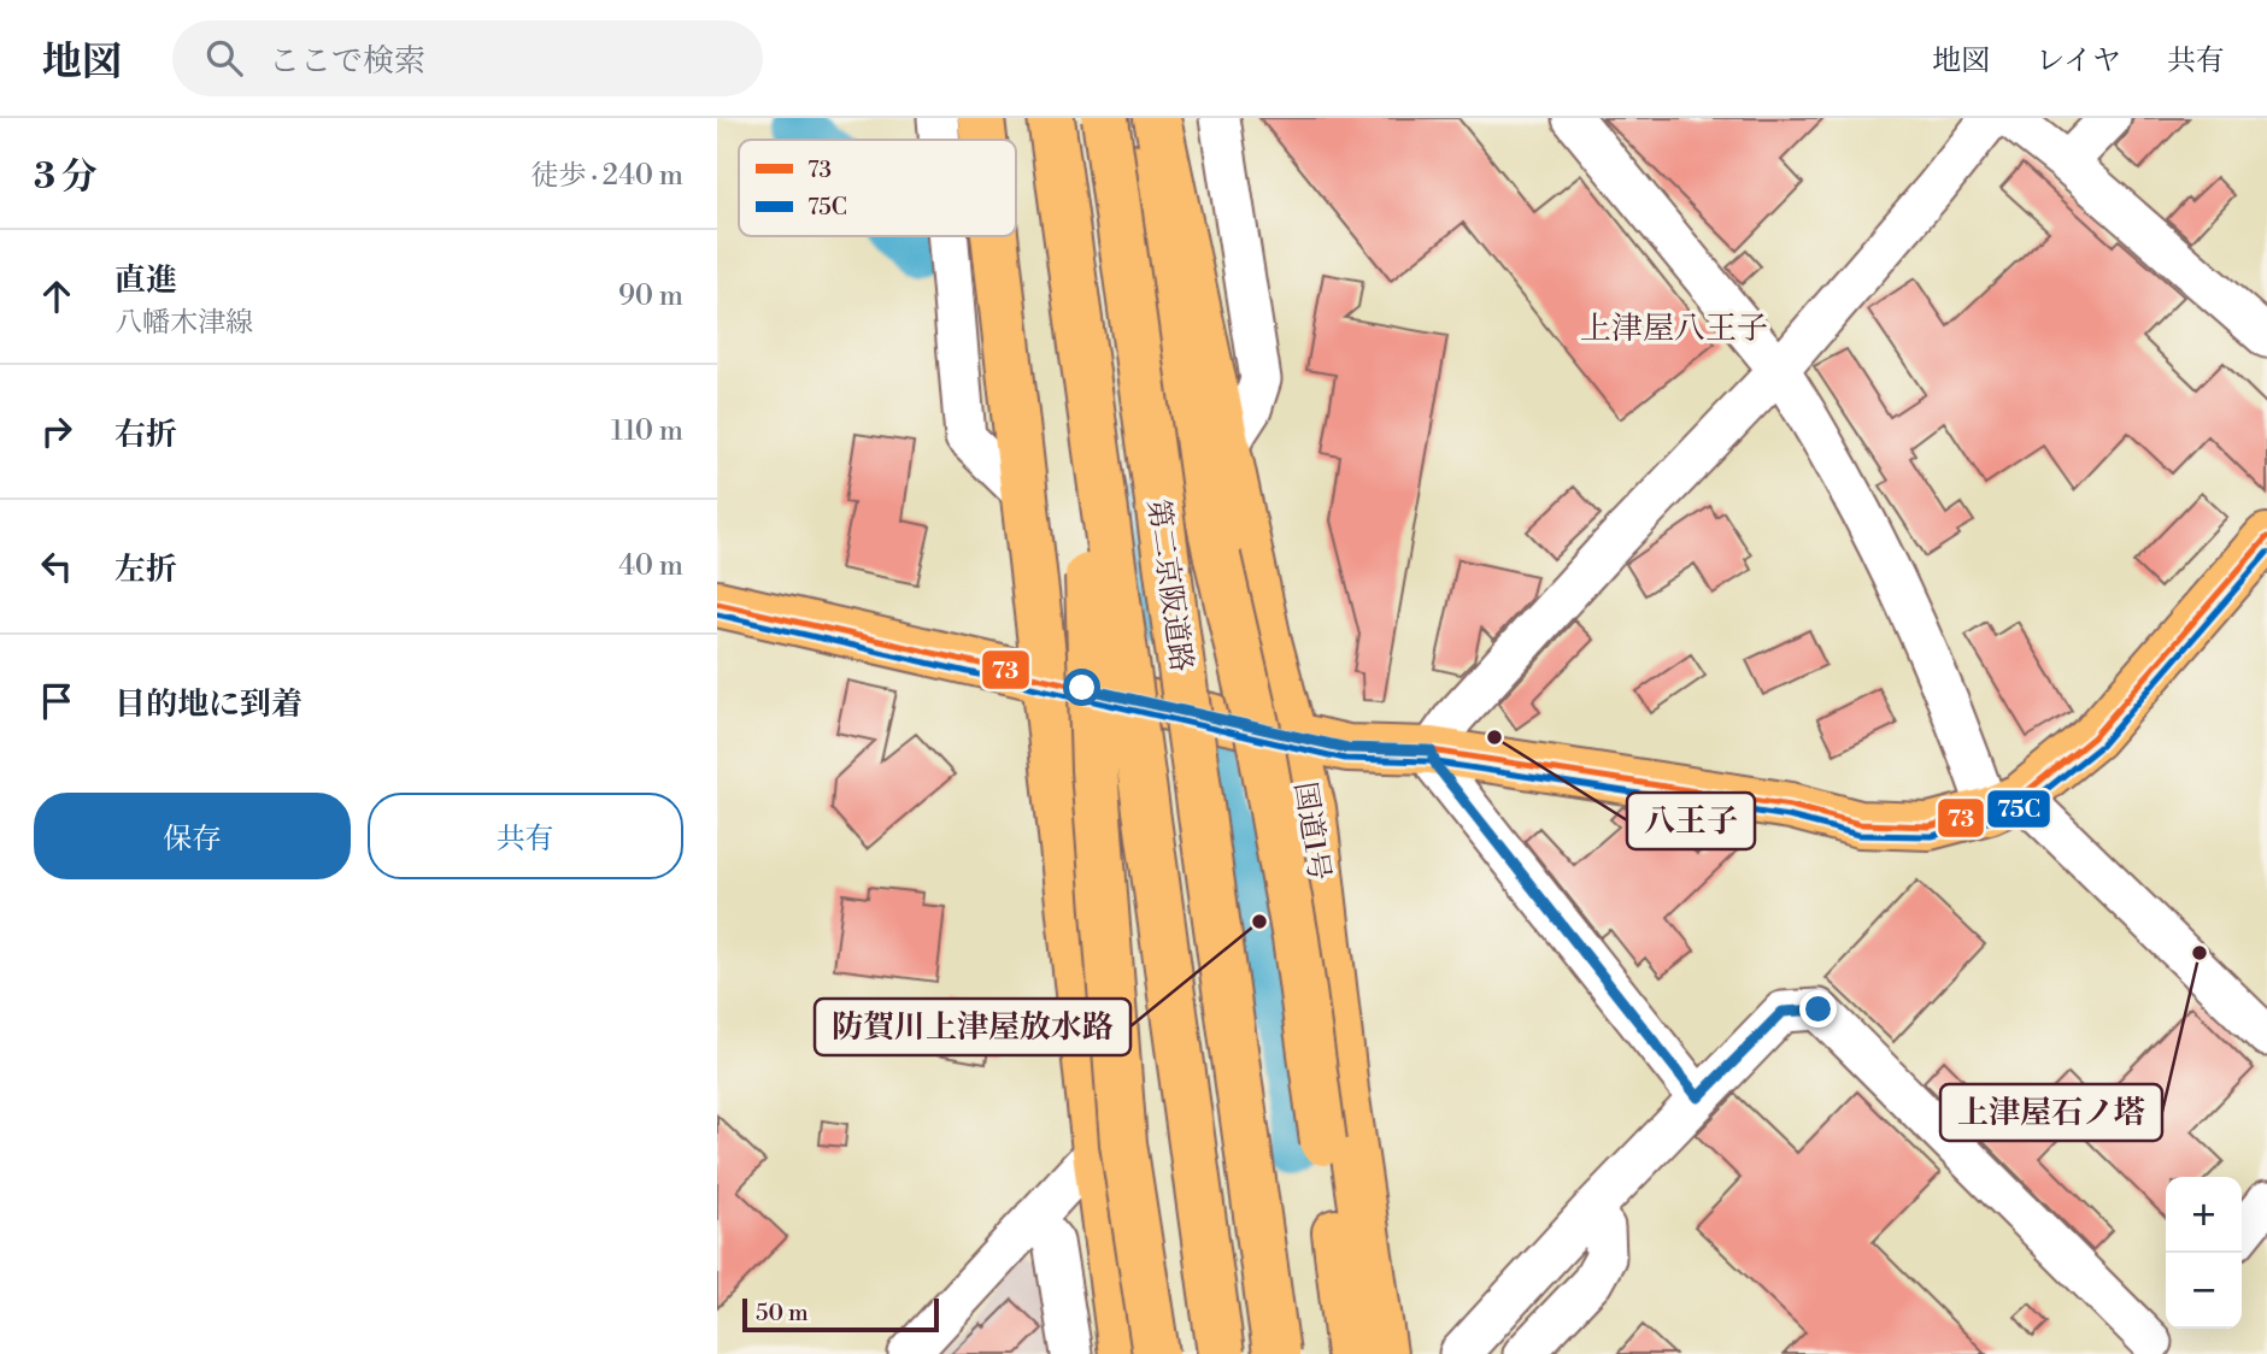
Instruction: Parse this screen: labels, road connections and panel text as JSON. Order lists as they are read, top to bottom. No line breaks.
{"streets":{"main road":["第二京阪道路","国道1号"]},"districts":["上津屋八王子"],"places":["八王子","防賀川上津屋放水路","上津屋石ノ塔"],"lines":["transit line 73","transit line 75C"],"legend":["73","75C"],"scale_bar":"50 m","page":{"header":"地図","search":"ここで検索","nav":["地図","レイヤ","共有"],"heading":["3 分","徒歩 · 240 m"],"list":[["直進","八幡木津線","90 m"],["右折","110 m"],["左折","40 m"],"目的地に到着"],"buttons":["保存","共有"],"map_buttons":["+","−"],"scale":"50 m"}}
